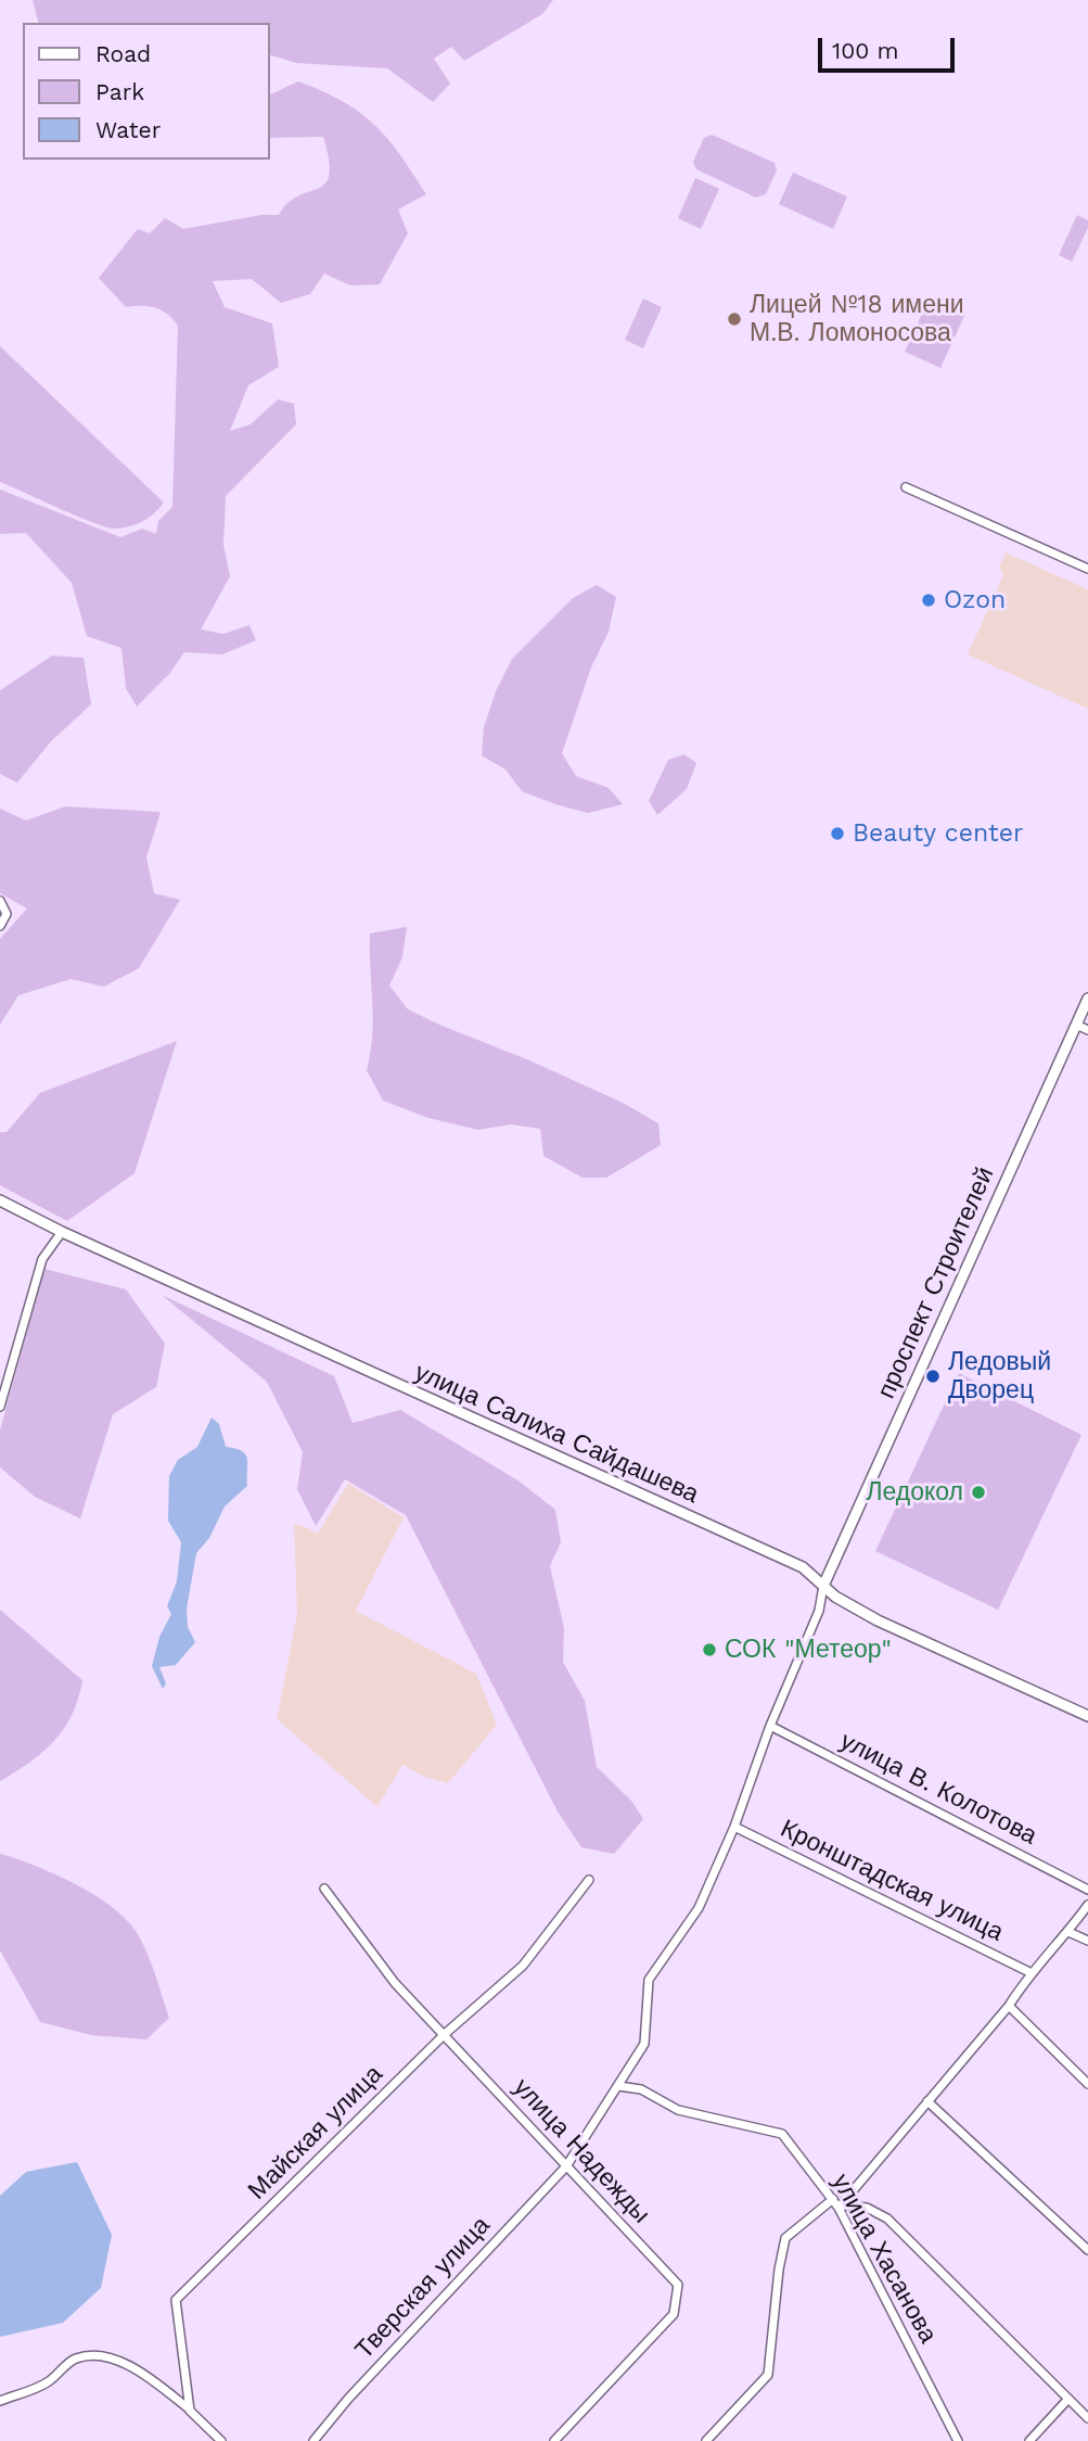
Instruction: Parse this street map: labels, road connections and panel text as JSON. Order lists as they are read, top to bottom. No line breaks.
{"streets":{"street":["проспект Строителей","улица Салиха Сайдашева","улица В. Колотова","Кронштадская улица","Майская улица","улица Надежды","улица Хасанова","Тверская улица"]},"crossings":[["проспект Строителей","улица Салиха Сайдашева"],["проспект Строителей","Тверская улица"],["улица Салиха Сайдашева","Тверская улица"],["улица В. Колотова","Тверская улица"],["Кронштадская улица","Тверская улица"],["Майская улица","улица Надежды"],["улица Надежды","Тверская улица"],["улица Хасанова","Тверская улица"]],"places":["Лицей №18 имени М.В. Ломоносова","Ozon","Beauty center","Ледовый Дворец","Ледокол","СОК \"Метеор\""],"legend":["Road","Park","Water"],"scale_bar":"100 m"}
